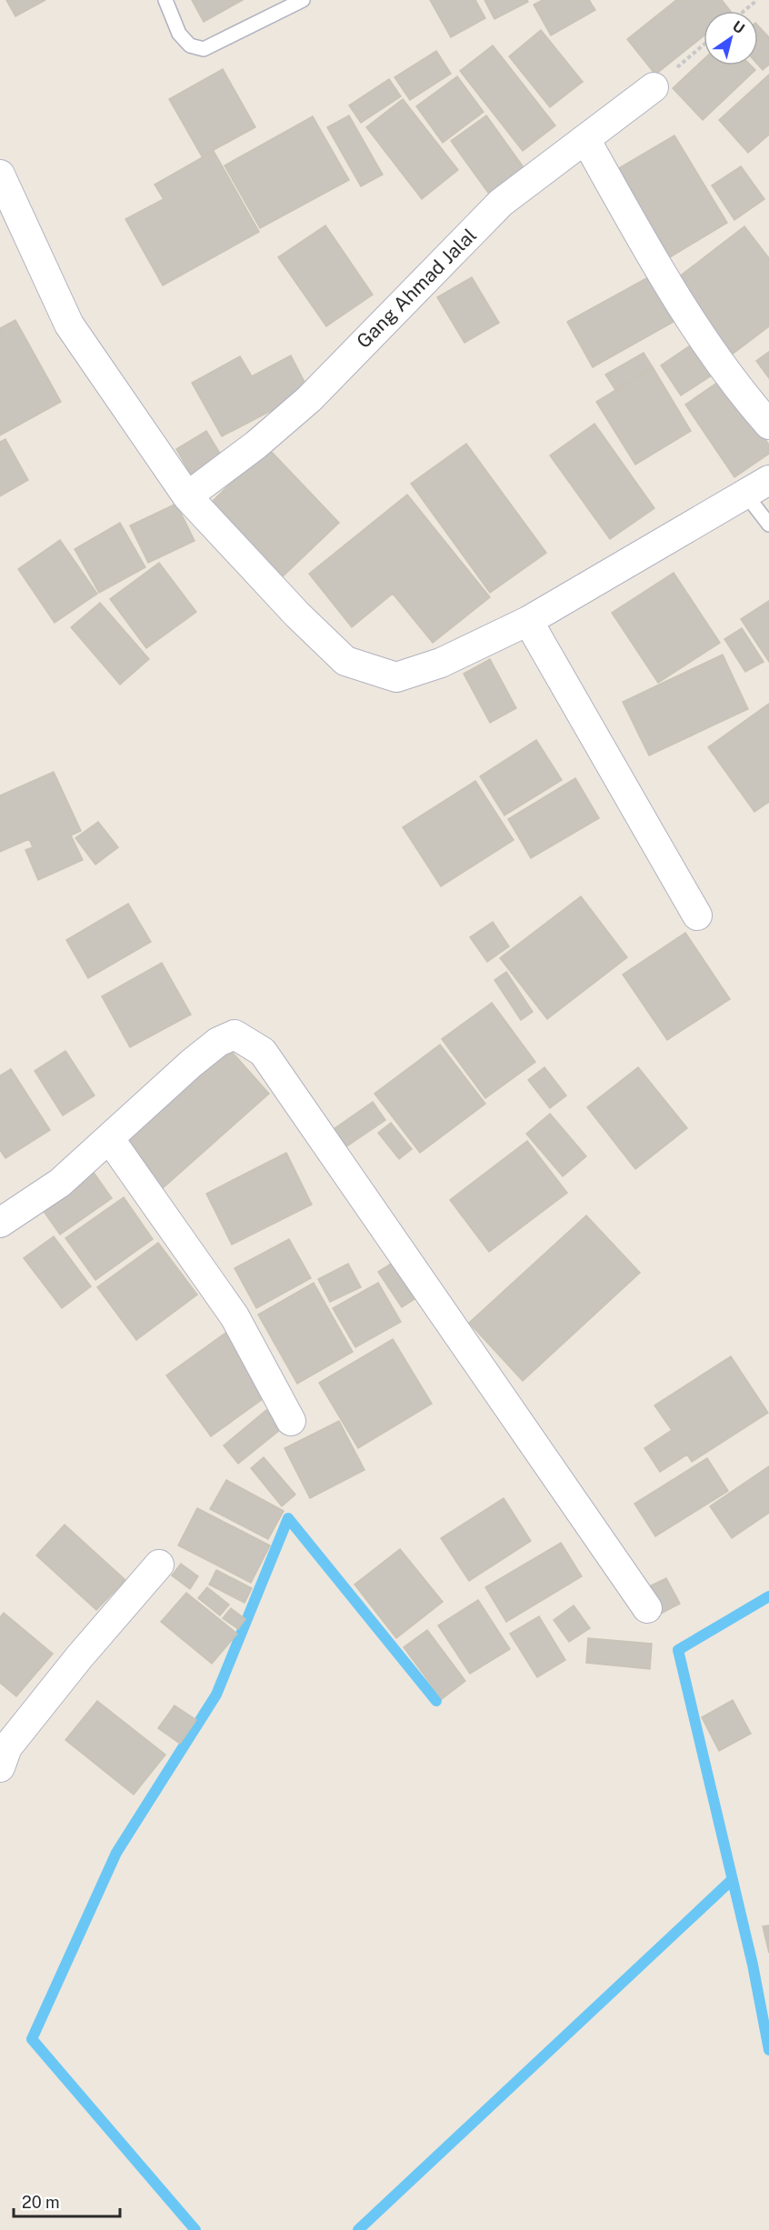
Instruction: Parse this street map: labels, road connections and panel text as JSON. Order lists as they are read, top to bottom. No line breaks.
{"streets":{"street":["Gang Ahmad Jalal"]},"scale_bar":"20 m","north":"top right"}
